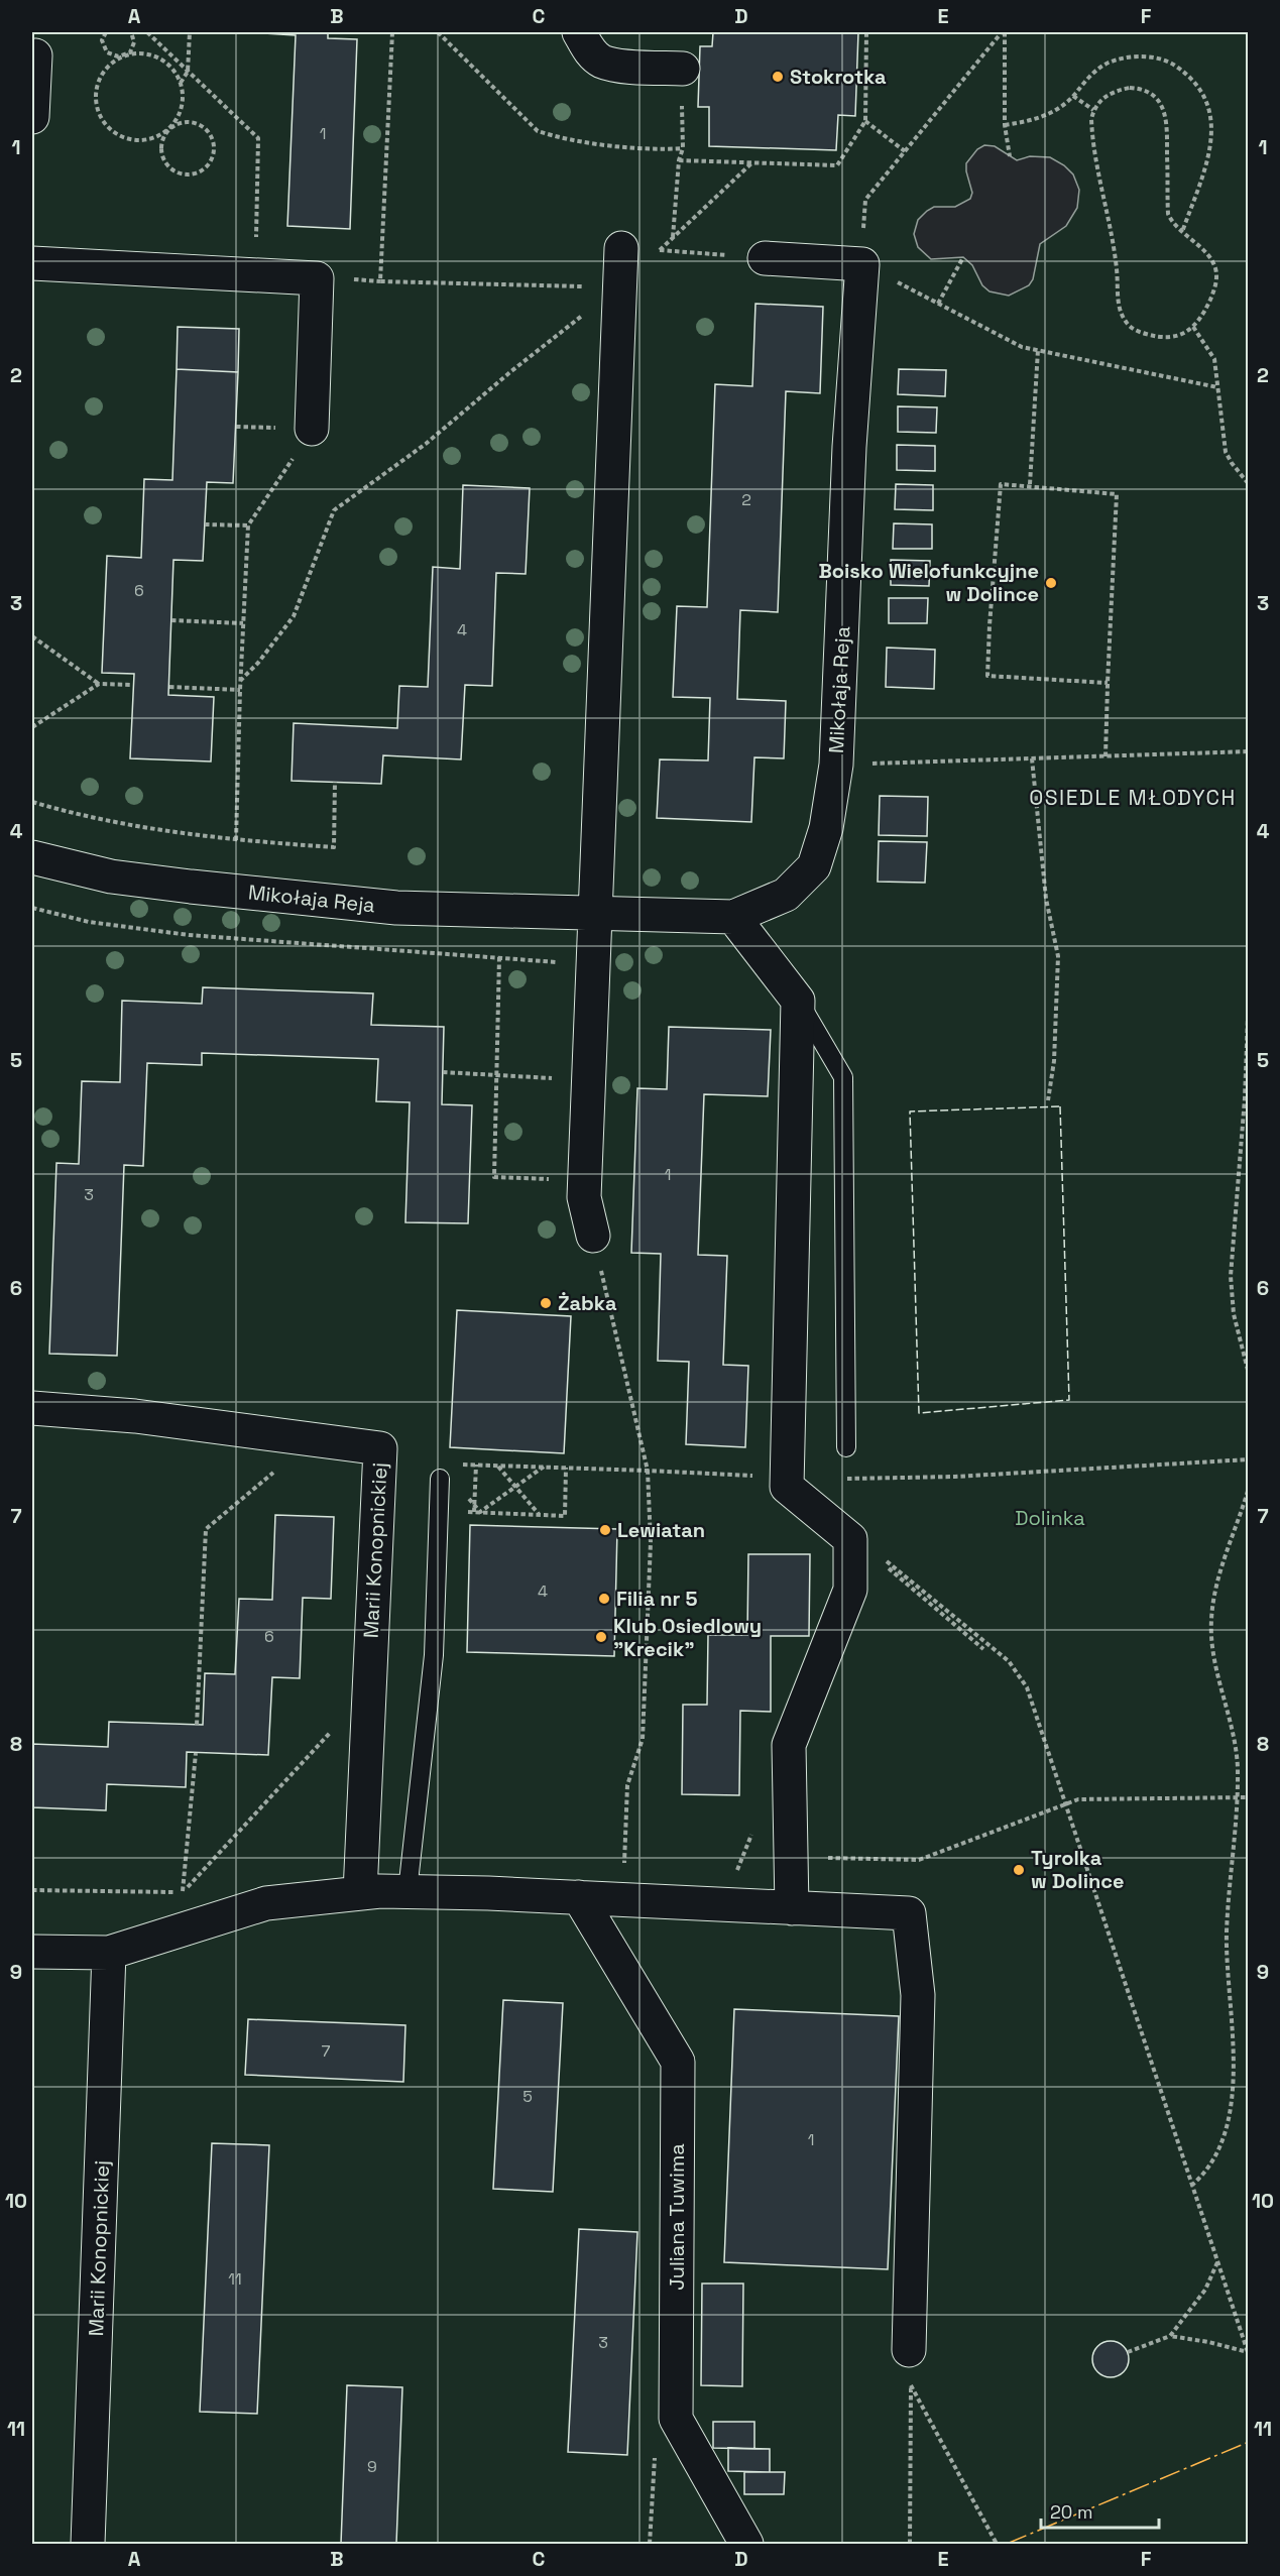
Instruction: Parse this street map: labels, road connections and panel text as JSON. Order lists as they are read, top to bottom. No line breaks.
{"streets":{"street":["Mikołaja Reja","Marii Konopnickiej","Juliana Tuwima"]},"districts":["OSIEDLE MŁODYCH"],"parks":["Dolinka"],"places":["Stokrotka","Boisko Wielofunkcyjne w Dolince","Żabka","Lewiatan","Filia nr 5","Klub Osiedlowy \"Krecik\"","Tyrolka w Dolince"],"house_numbers":["1","2","6","4","1","3","4","6","7","5","1","11","3","9"],"scale_bar":"20 m","grid":{"columns":["A","B","C","D","E","F"],"rows":["1","2","3","4","5","6","7","8","9","10","11"]}}
